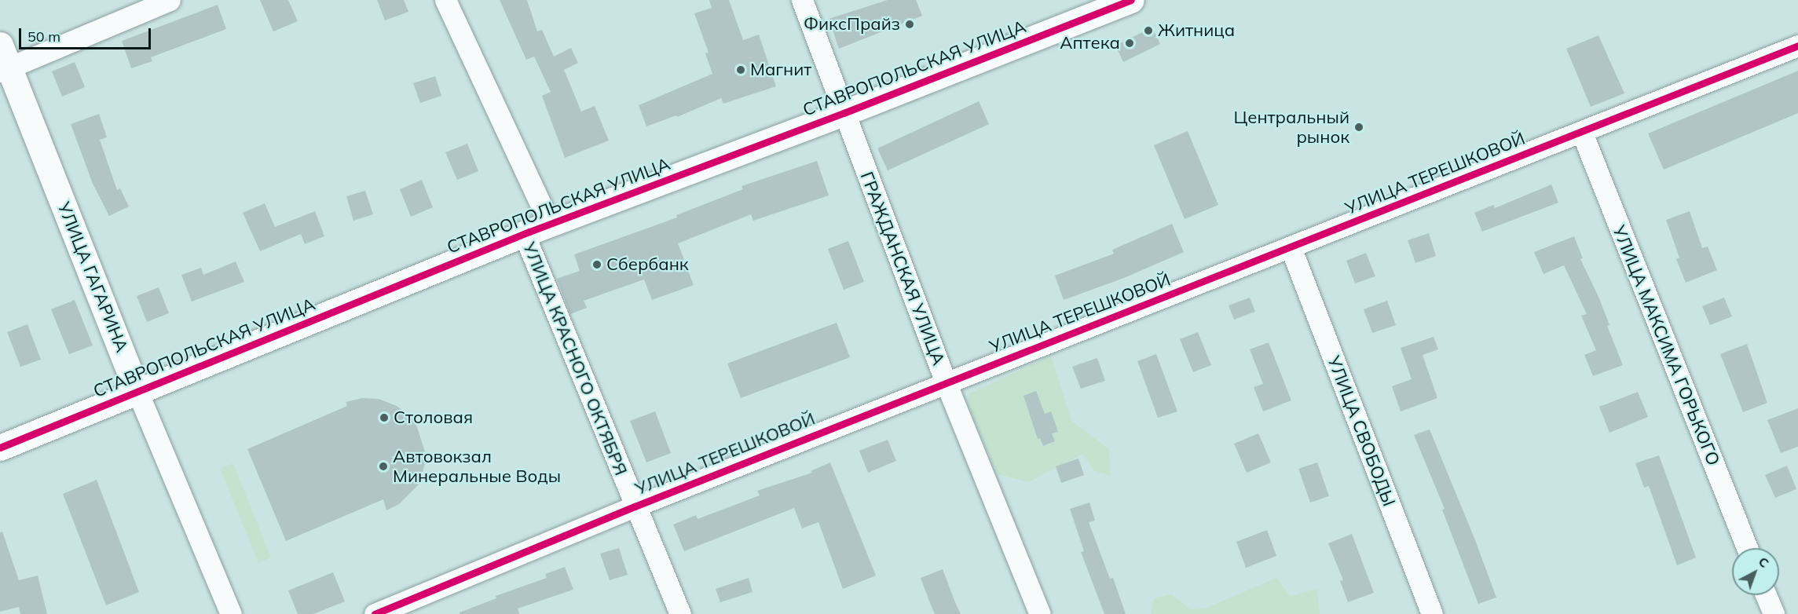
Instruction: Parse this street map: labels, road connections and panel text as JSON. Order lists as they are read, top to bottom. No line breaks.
{"streets":{"street":["СТАВРОПОЛЬСКАЯ УЛИЦА","УЛИЦА ТЕРЕШКОВОЙ","ГРАЖДАНСКАЯ УЛИЦА","УЛИЦА ГАГАРИНА","УЛИЦА МАКСИМА ГОРЬКОГО","УЛИЦА КРАСНОГО ОКТЯБРЯ","УЛИЦА СВОБОДЫ"]},"crossings":[["СТАВРОПОЛЬСКАЯ УЛИЦА","ГРАЖДАНСКАЯ УЛИЦА"],["СТАВРОПОЛЬСКАЯ УЛИЦА","УЛИЦА ГАГАРИНА"],["СТАВРОПОЛЬСКАЯ УЛИЦА","УЛИЦА КРАСНОГО ОКТЯБРЯ"],["УЛИЦА ТЕРЕШКОВОЙ","ГРАЖДАНСКАЯ УЛИЦА"],["УЛИЦА ТЕРЕШКОВОЙ","УЛИЦА МАКСИМА ГОРЬКОГО"],["УЛИЦА ТЕРЕШКОВОЙ","УЛИЦА КРАСНОГО ОКТЯБРЯ"],["УЛИЦА ТЕРЕШКОВОЙ","УЛИЦА СВОБОДЫ"]],"places":["ФиксПрайз","Житница","Аптека","Магнит","Центральный рынок","Сбербанк","Столовая","Автовокзал Минеральные Воды"],"scale_bar":"50 m","north":"top right"}
